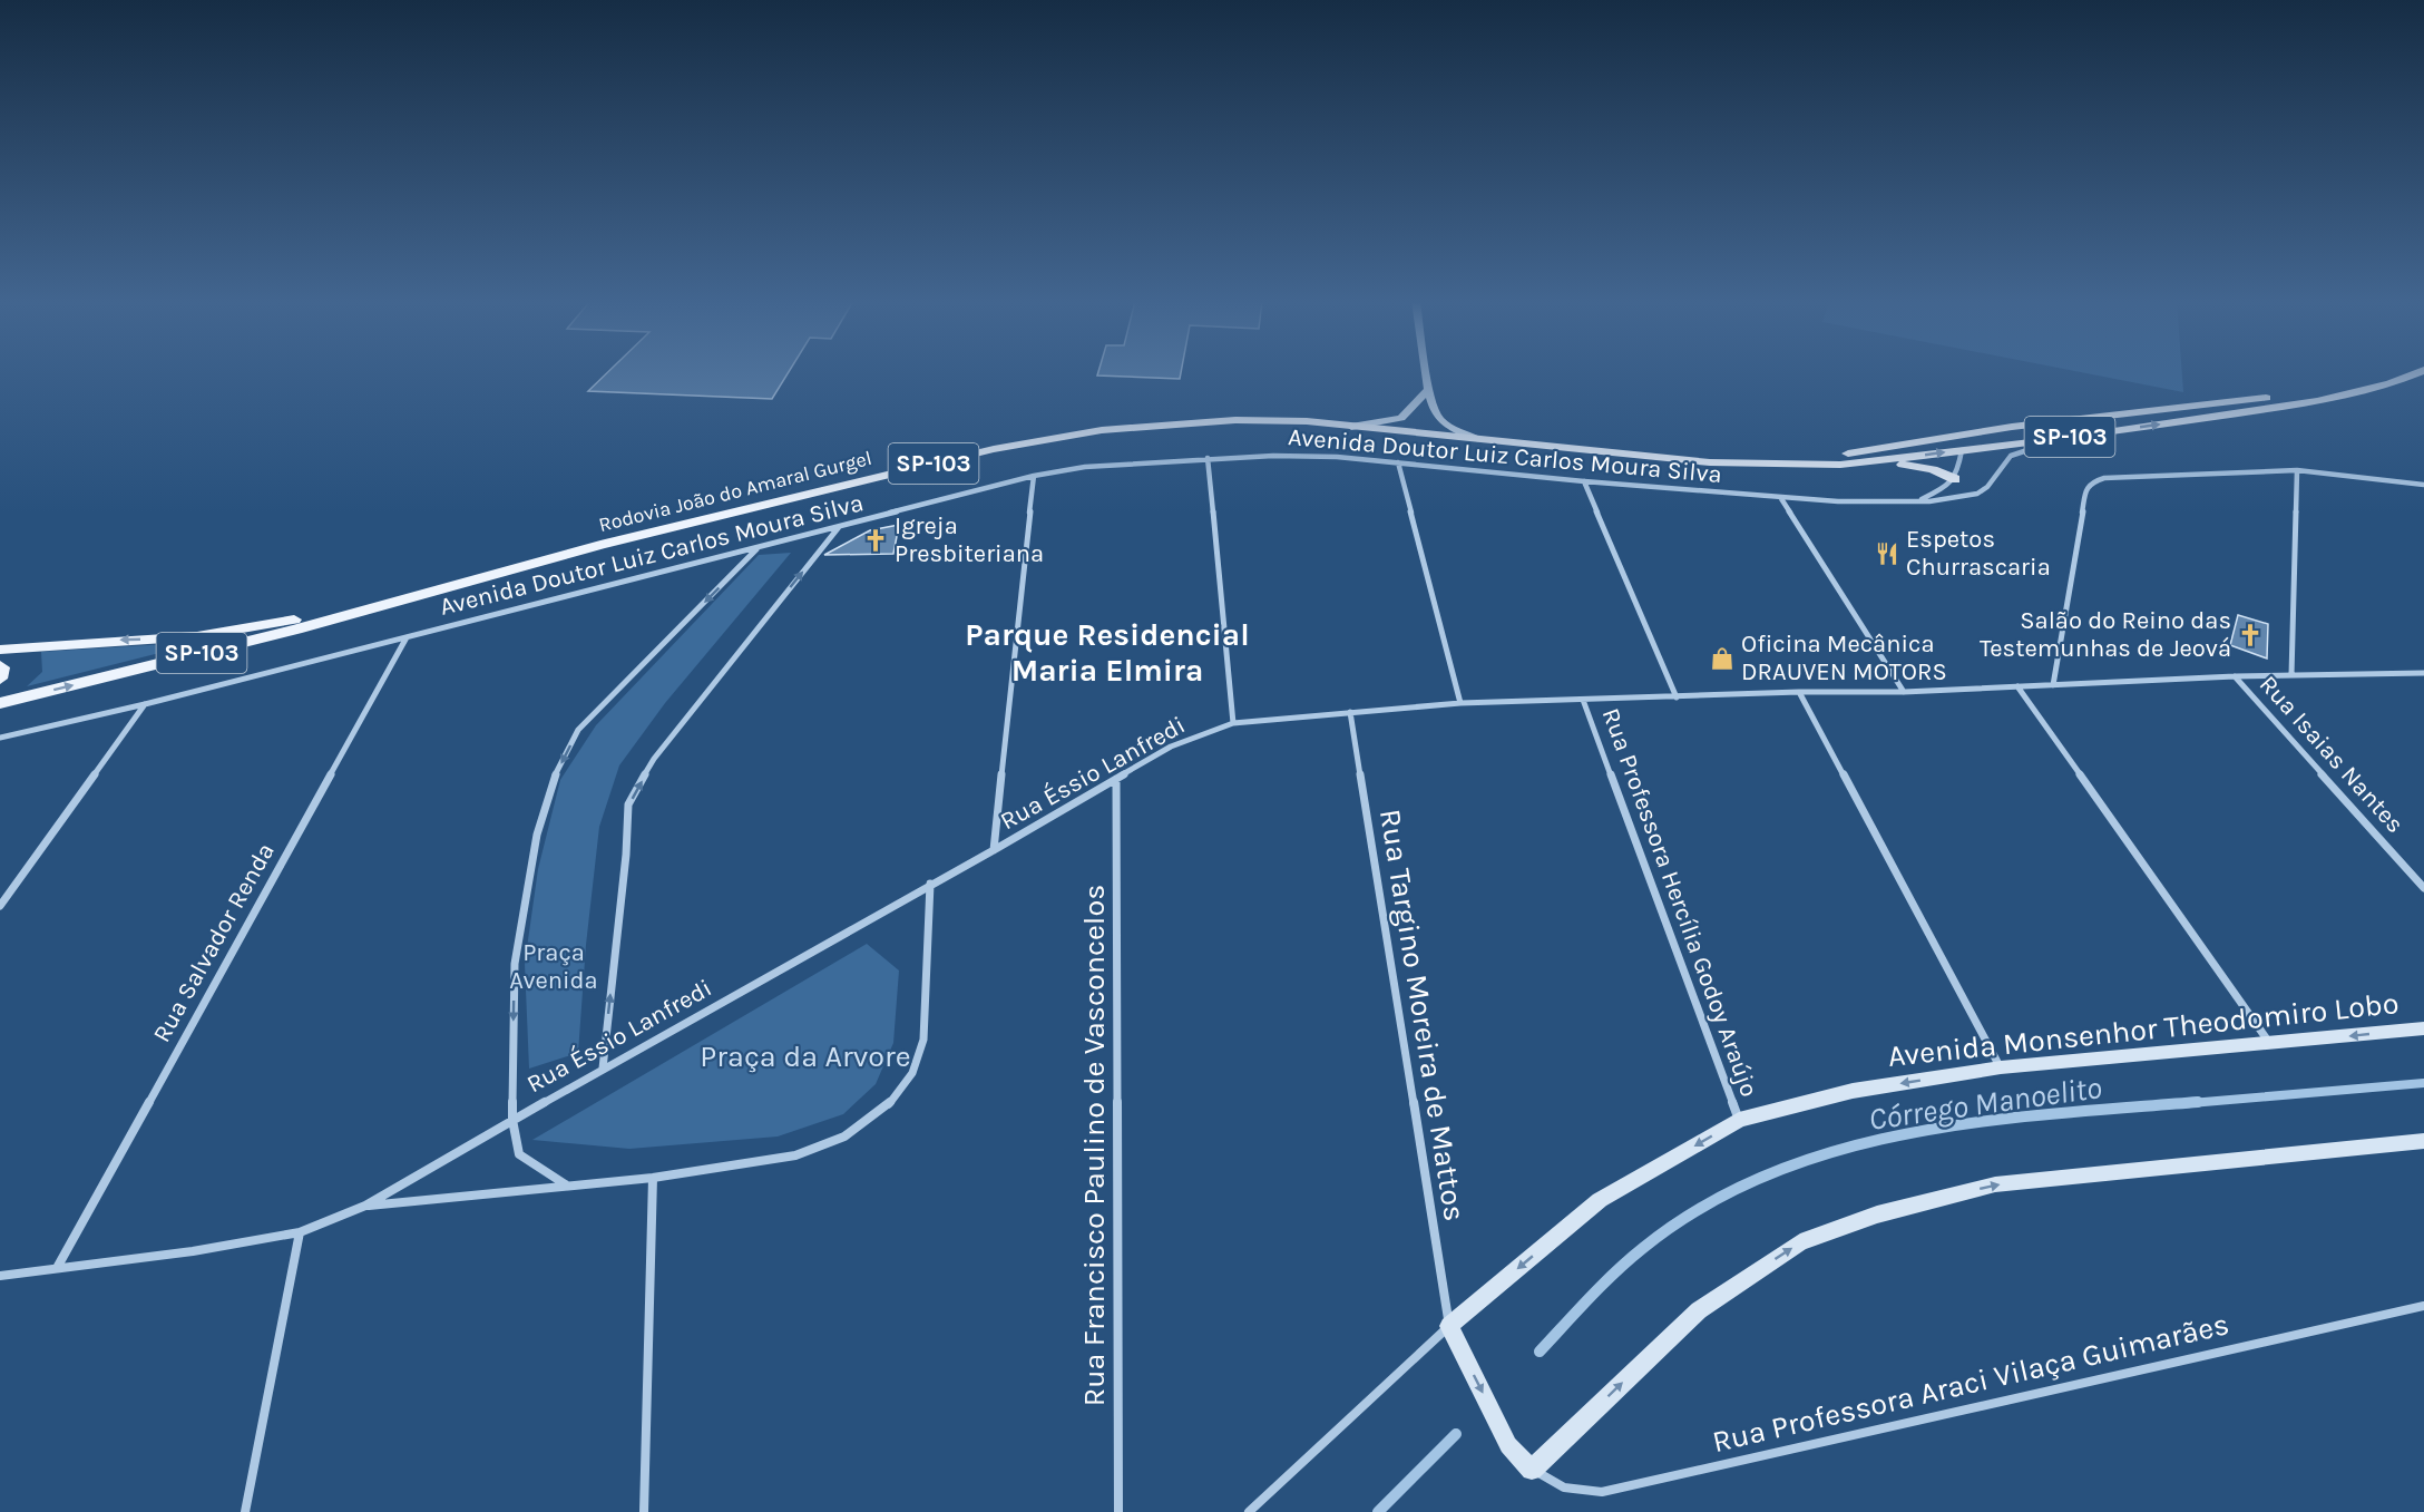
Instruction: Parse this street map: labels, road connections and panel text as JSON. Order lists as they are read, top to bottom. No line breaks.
{"streets":{"main road":["SP-103","Rodovia João do Amaral Gurgel"],"street":["Avenida Doutor Luiz Carlos Moura Silva","Rua Isaias Nantes","Rua Éssio Lanfredi","Rua Professora Hercília Godoy Araújo","Rua Salvador Renda","Rua Targino Moreira de Mattos","Avenida Monsenhor Theodomiro Lobo","Rua Francisco Paulino de Vasconcelos","Rua Professora Araci Vilaça Guimarães"]},"crossings":[["Avenida Doutor Luiz Carlos Moura Silva","Rodovia João do Amaral Gurgel"],["Avenida Doutor Luiz Carlos Moura Silva","Rua Salvador Renda"],["Rua Isaias Nantes","Rua Éssio Lanfredi"],["Rua Éssio Lanfredi","Rua Professora Hercília Godoy Araújo"],["Rua Éssio Lanfredi","Rua Salvador Renda"],["Rua Éssio Lanfredi","Rua Targino Moreira de Mattos"],["Rua Éssio Lanfredi","Rua Francisco Paulino de Vasconcelos"],["Rua Professora Hercília Godoy Araújo","Avenida Monsenhor Theodomiro Lobo"],["Rua Targino Moreira de Mattos","Avenida Monsenhor Theodomiro Lobo"]],"one_way":["Avenida Monsenhor Theodomiro Lobo"],"districts":["Parque Residencial Maria Elmira"],"water":["Córrego Manoelito"],"parks":["Praça Avenida","Praça da Arvore"],"places":{"church":["Igreja Presbiteriana","Salão do Reino das Testemunhas de Jeová"],"restaurant":["Espetos Churrascaria"],"shop":["Oficina Mecânica DRAUVEN MOTORS"]}}
